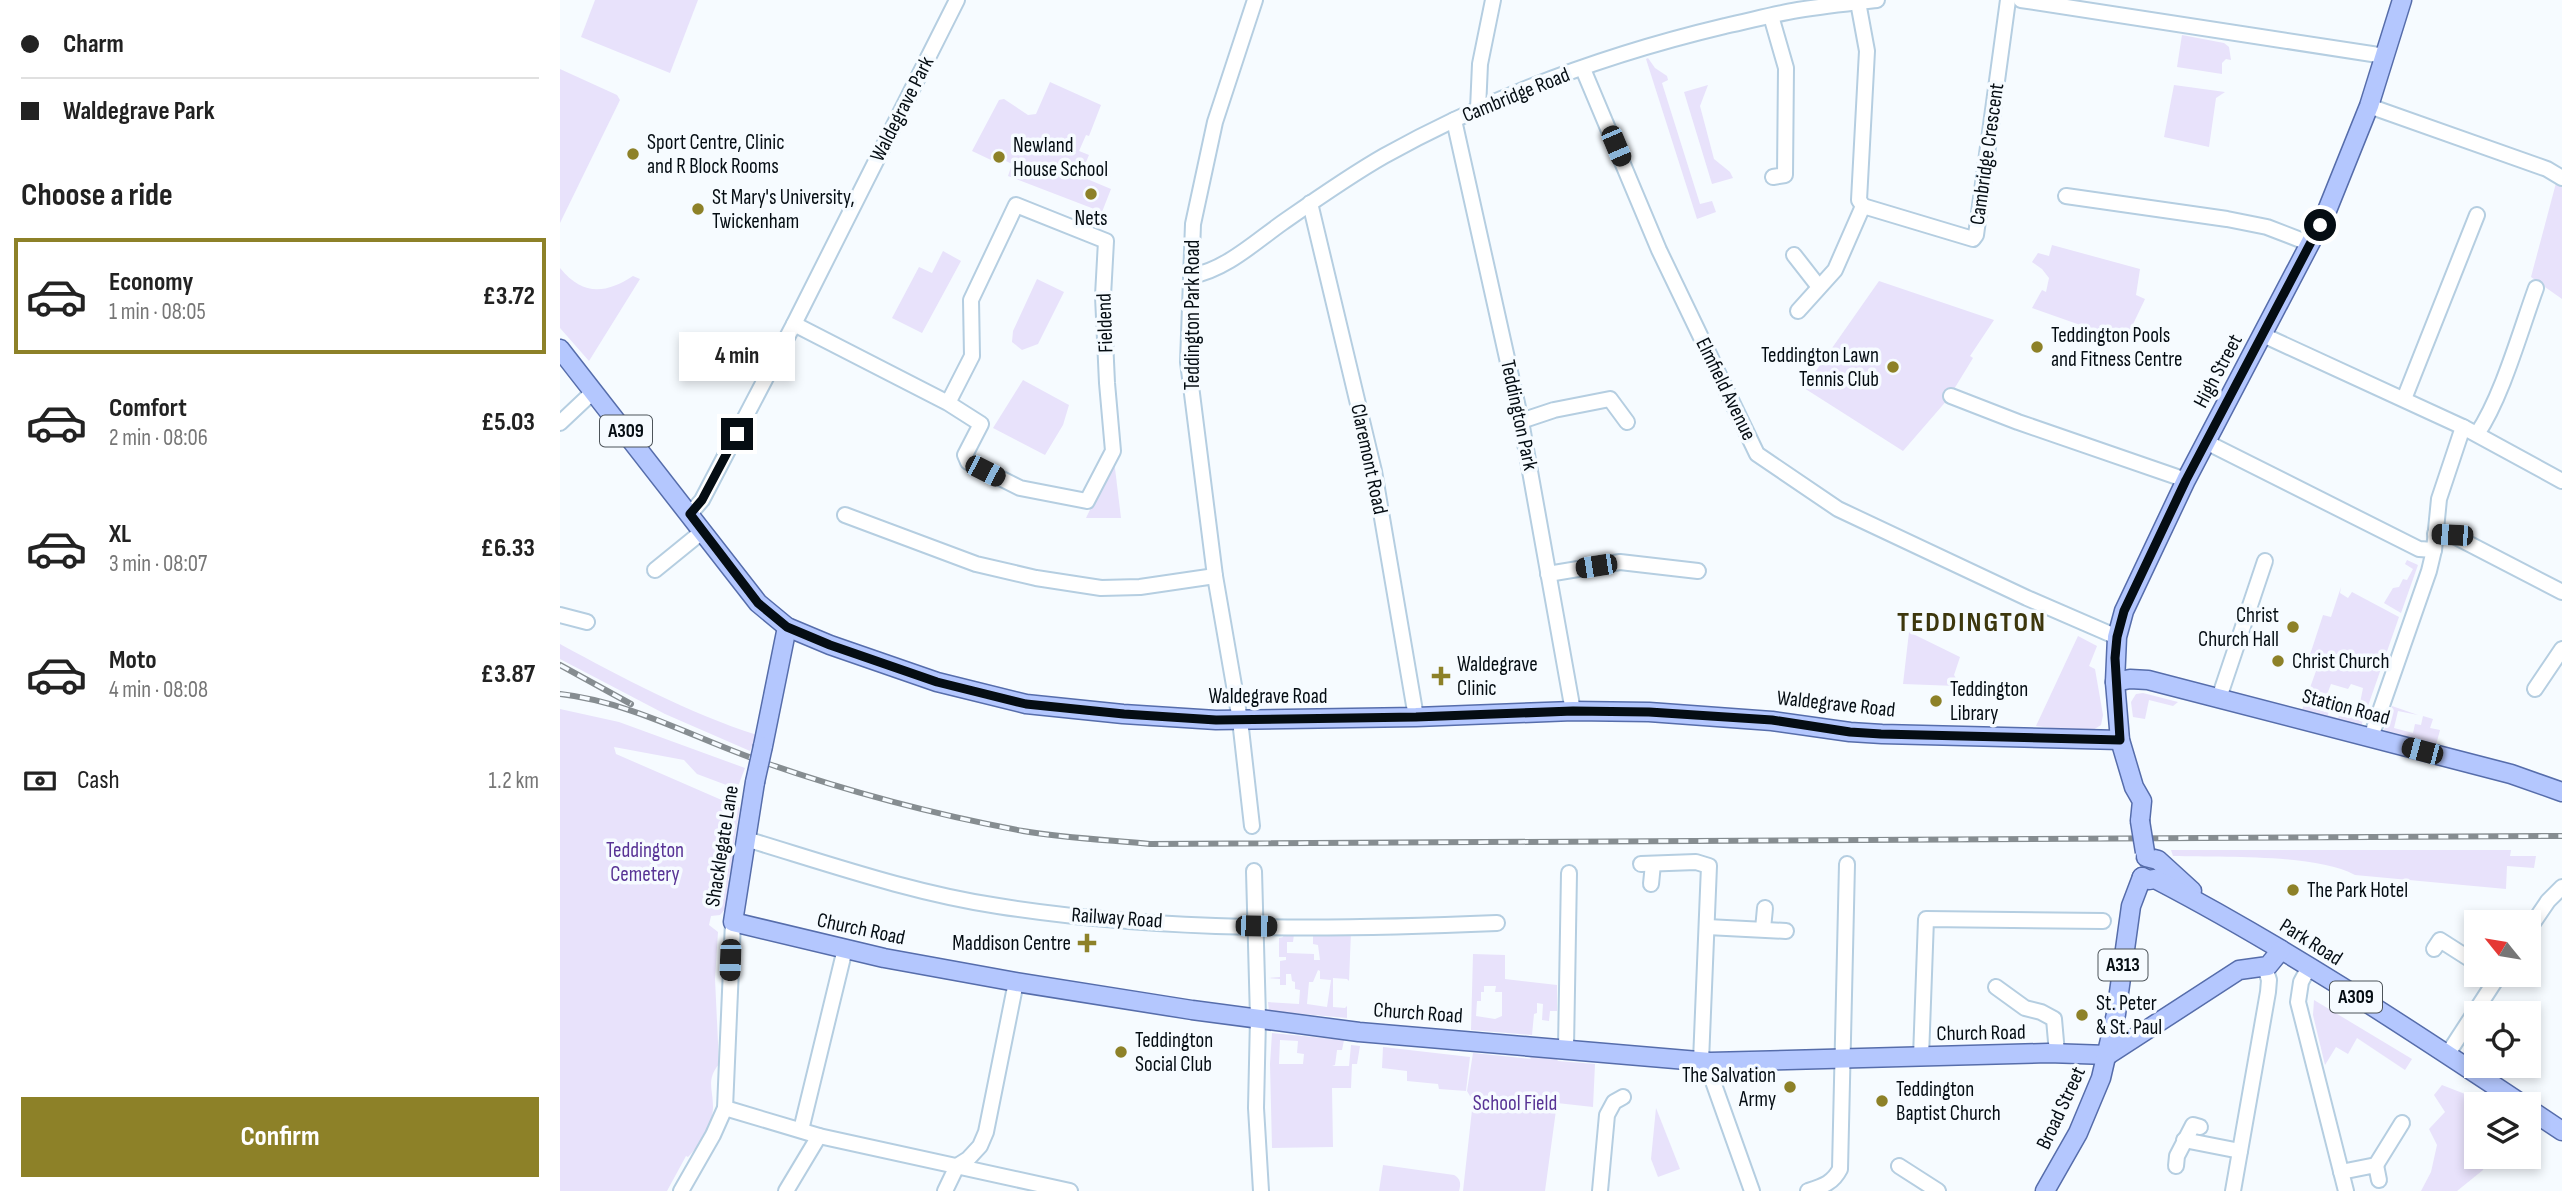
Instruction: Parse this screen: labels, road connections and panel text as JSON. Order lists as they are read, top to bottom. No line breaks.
{"streets":{"main road":["High Street","A309","Waldegrave Road","Station Road","Shacklegate Lane","Church Road","Park Road","A313","Broad Street"],"street":["Cambridge Road","Waldegrave Park","Cambridge Crescent","Teddington Park Road","Fieldend","Elmfield Avenue","Teddington Park","Claremont Road","Railway Road"]},"crossings":[["Cambridge Road","Teddington Park Road"],["Cambridge Road","Elmfield Avenue"],["Cambridge Road","Teddington Park"],["Cambridge Road","Claremont Road"],["Waldegrave Park","Fieldend"],["Waldegrave Park","Waldegrave Road"],["Teddington Park Road","Waldegrave Road"],["High Street","Elmfield Avenue"],["High Street","Waldegrave Road"],["High Street","Station Road"],["High Street","Park Road"],["High Street","Broad Street"],["Teddington Park","Waldegrave Road"],["Claremont Road","Waldegrave Road"],["Waldegrave Road","Shacklegate Lane"],["Shacklegate Lane","Railway Road"],["Shacklegate Lane","Church Road"],["Church Road","Broad Street"],["Park Road","Broad Street"]],"districts":["TEDDINGTON"],"parks":["Teddington Cemetery","School Field"],"places":{"other":["Sport Centre, Clinic and R Block Rooms","Newland House School","Nets","St Mary's University, Twickenham","Teddington Pools and Fitness Centre","Teddington Lawn Tennis Club","Christ Church Hall","Christ Church","Teddington Library","The Park Hotel","St. Peter & St. Paul","Teddington Social Club","The Salvation Army","Teddington Baptist Church"],"health":["Waldegrave Clinic","Maddison Centre"]},"north":"top left","page":{"banner":["Charm","Waldegrave Park"],"heading":"Choose a ride","list":[{"name":"Economy","note":"1 min · 08:05","value":"£3.72"},{"name":"Comfort","note":"2 min · 08:06","value":"£5.03"},{"name":"XL","note":"3 min · 08:07","value":"£6.33"},{"name":"Moto","note":"4 min · 08:08","value":"£3.87"}],"bubble":"4 min","pay":["Cash","1.2 km"],"buttons":"Confirm"}}
